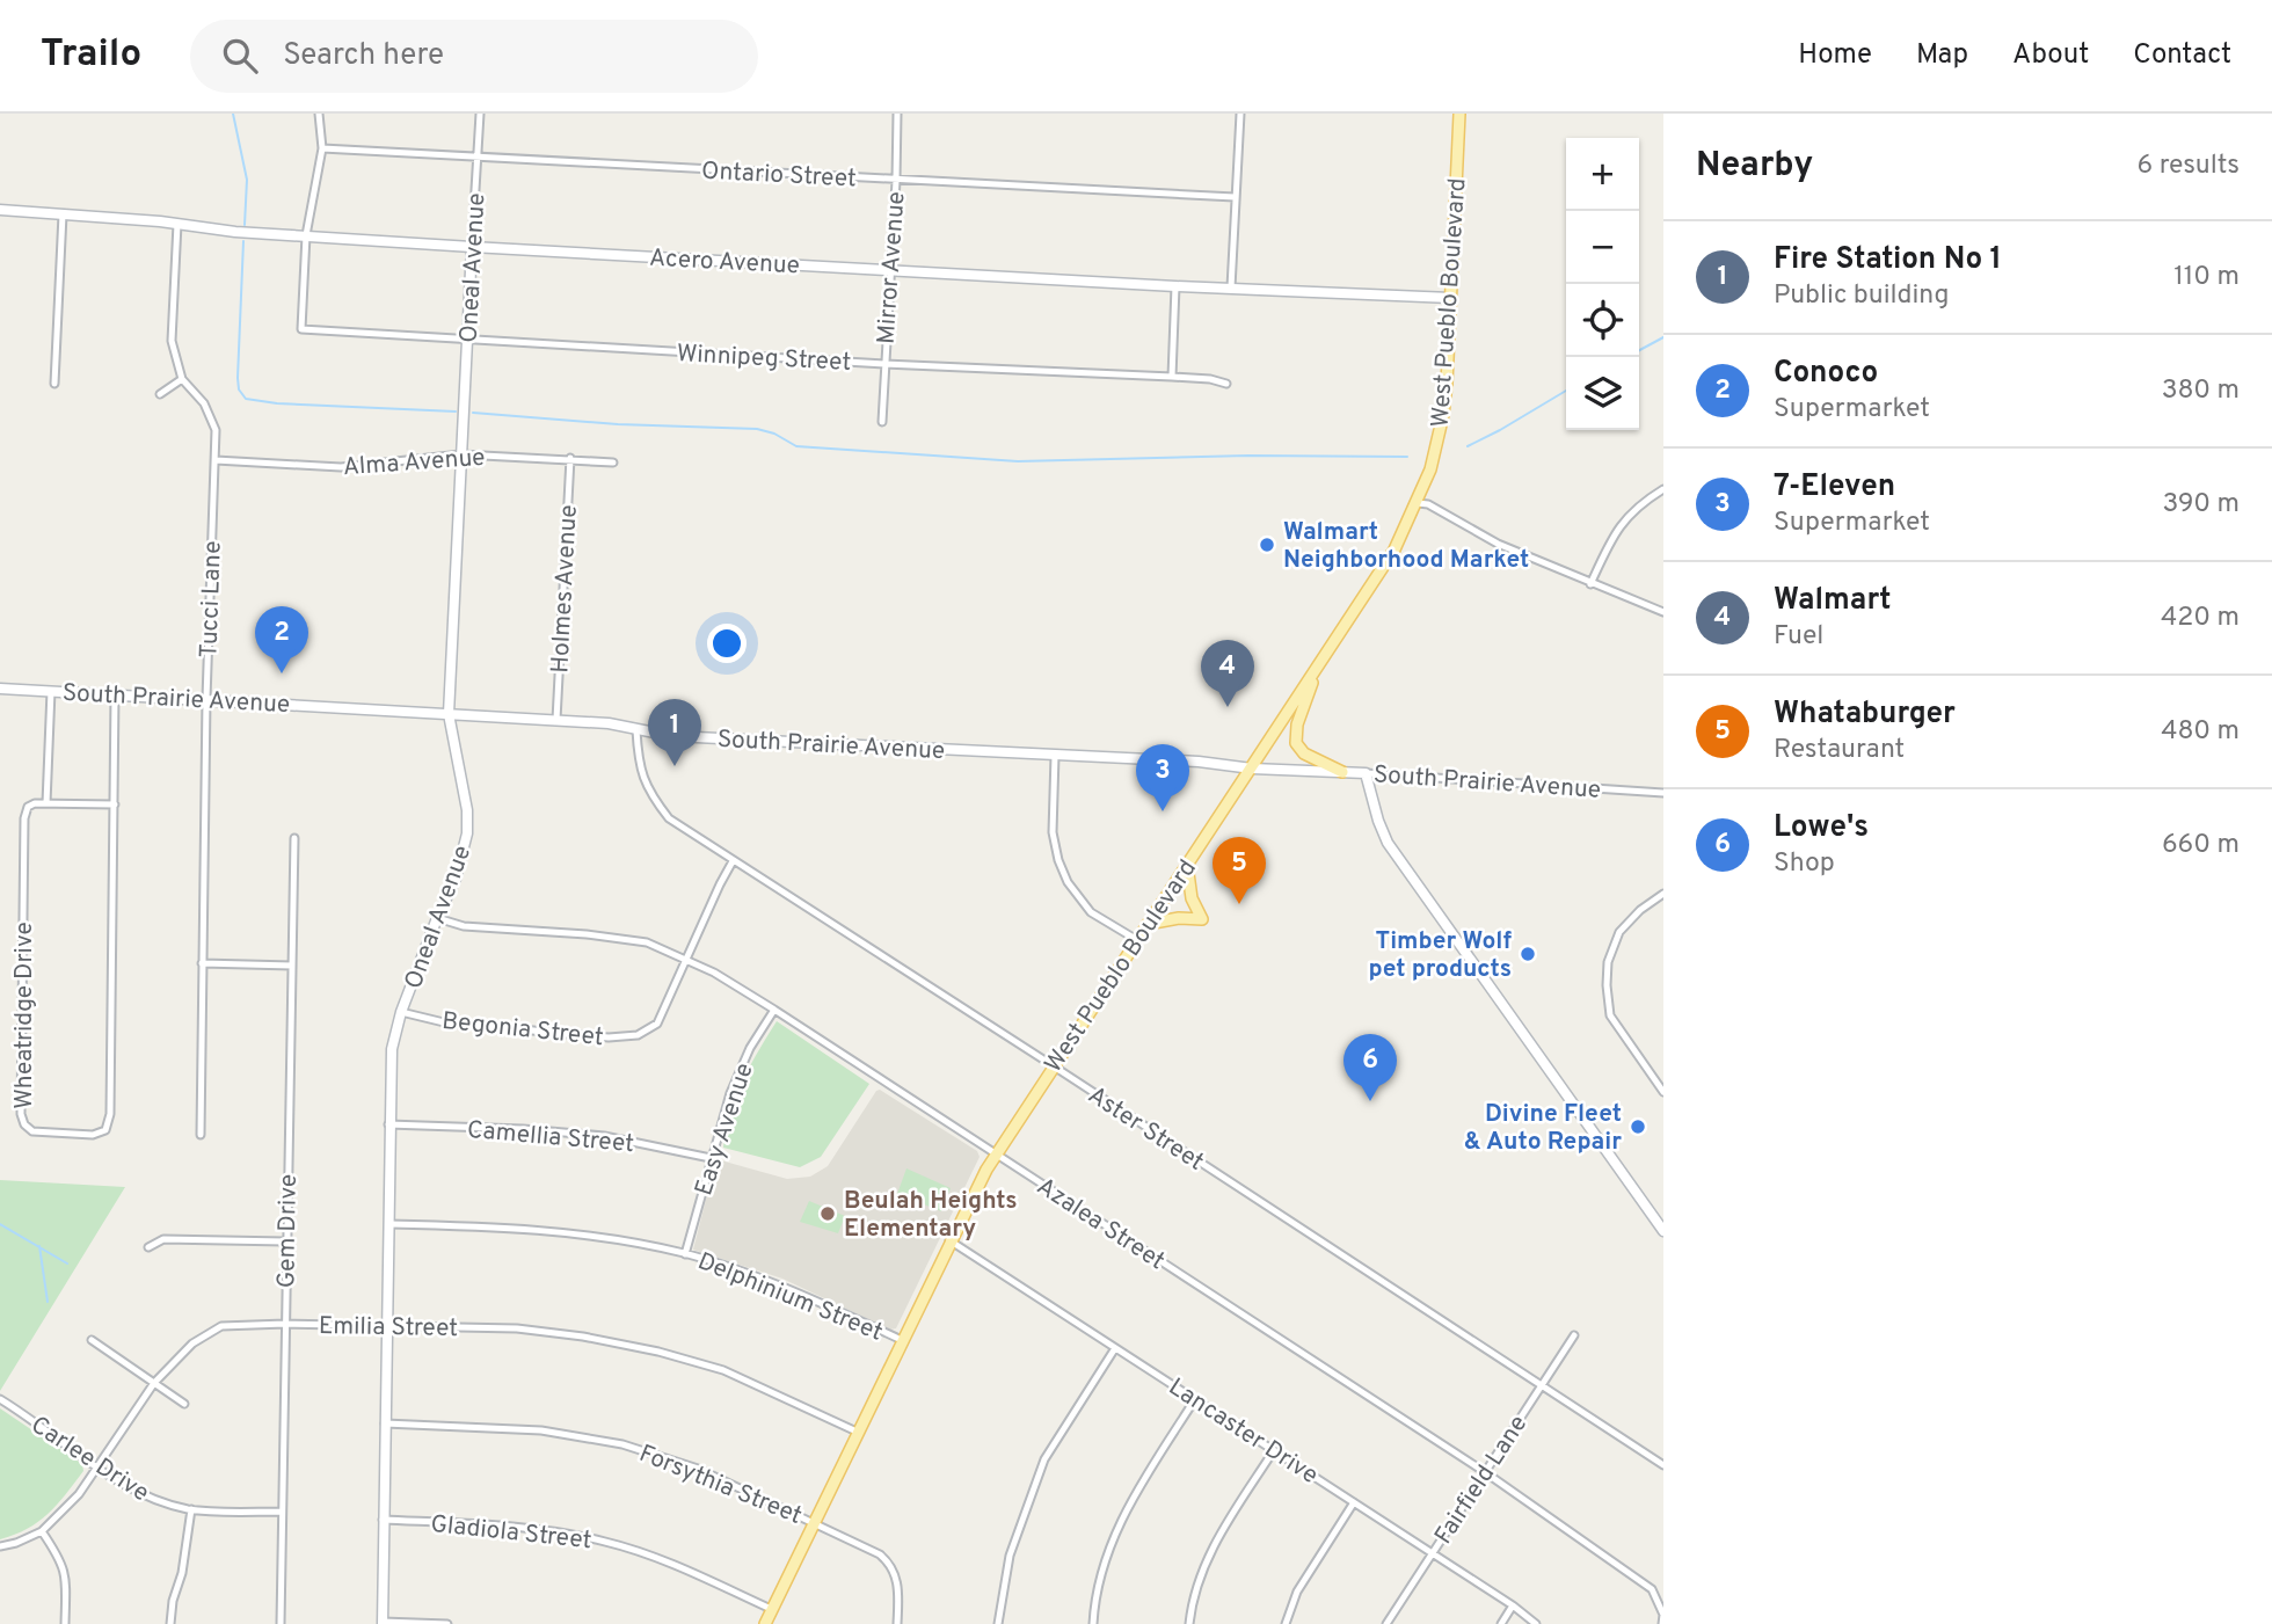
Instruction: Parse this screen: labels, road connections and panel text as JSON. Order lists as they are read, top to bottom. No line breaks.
{"streets":{"main road":["West Pueblo Boulevard"],"street":["Ontario Street","Acero Avenue","Oneal Avenue","Mirror Avenue","Winnipeg Street","Alma Avenue","Holmes Avenue","Tucci Lane","South Prairie Avenue","Wheatridge Drive","Begonia Street","Aster Street","Easy Avenue","Camellia Street","Azalea Street","Gem Drive","Delphinium Street","Emilia Street","Lancaster Drive","Carlee Drive","Fairfield Lane","Forsythia Street","Gladiola Street"]},"crossings":[["Ontario Street","Oneal Avenue"],["Ontario Street","Mirror Avenue"],["Acero Avenue","Oneal Avenue"],["Acero Avenue","Mirror Avenue"],["Acero Avenue","West Pueblo Boulevard"],["Acero Avenue","Winnipeg Street"],["Acero Avenue","Tucci Lane"],["Oneal Avenue","Winnipeg Street"],["Oneal Avenue","Alma Avenue"],["Oneal Avenue","South Prairie Avenue"],["Oneal Avenue","Begonia Street"],["Oneal Avenue","Camellia Street"],["Oneal Avenue","Azalea Street"],["Oneal Avenue","Delphinium Street"],["Oneal Avenue","Emilia Street"],["Oneal Avenue","Forsythia Street"],["Oneal Avenue","Gladiola Street"],["Mirror Avenue","Winnipeg Street"],["West Pueblo Boulevard","South Prairie Avenue"],["West Pueblo Boulevard","Aster Street"],["West Pueblo Boulevard","Azalea Street"],["West Pueblo Boulevard","Delphinium Street"],["West Pueblo Boulevard","Emilia Street"],["West Pueblo Boulevard","Lancaster Drive"],["West Pueblo Boulevard","Forsythia Street"],["West Pueblo Boulevard","Gladiola Street"],["Alma Avenue","Holmes Avenue"],["Alma Avenue","Tucci Lane"],["Holmes Avenue","South Prairie Avenue"],["Tucci Lane","South Prairie Avenue"],["South Prairie Avenue","Wheatridge Drive"],["South Prairie Avenue","Aster Street"],["Begonia Street","Aster Street"],["Begonia Street","Azalea Street"],["Aster Street","Fairfield Lane"],["Easy Avenue","Camellia Street"],["Easy Avenue","Azalea Street"],["Easy Avenue","Delphinium Street"],["Azalea Street","Fairfield Lane"],["Gem Drive","Emilia Street"],["Gem Drive","Carlee Drive"],["Emilia Street","Carlee Drive"],["Lancaster Drive","Fairfield Lane"]],"places":["Walmart Neighborhood Market","Timber Wolf pet products","Divine Fleet & Auto Repair","Beulah Heights Elementary"],"page":{"header":"Trailo","search":"Search here","nav":["Home","Map","About","Contact"],"heading":["Nearby","6 results"],"map_buttons":["+","−"],"list":[{"mark":"1","name":"Fire Station No 1","note":"Public building","value":"110 m"},{"mark":"2","name":"Conoco","note":"Supermarket","value":"380 m"},{"mark":"3","name":"7-Eleven","note":"Supermarket","value":"390 m"},{"mark":"4","name":"Walmart","note":"Fuel","value":"420 m"},{"mark":"5","name":"Whataburger","note":"Restaurant","value":"480 m"},{"mark":"6","name":"Lowe's","note":"Shop","value":"660 m"}],"pins":["2","4","1","3","5","6"]}}
